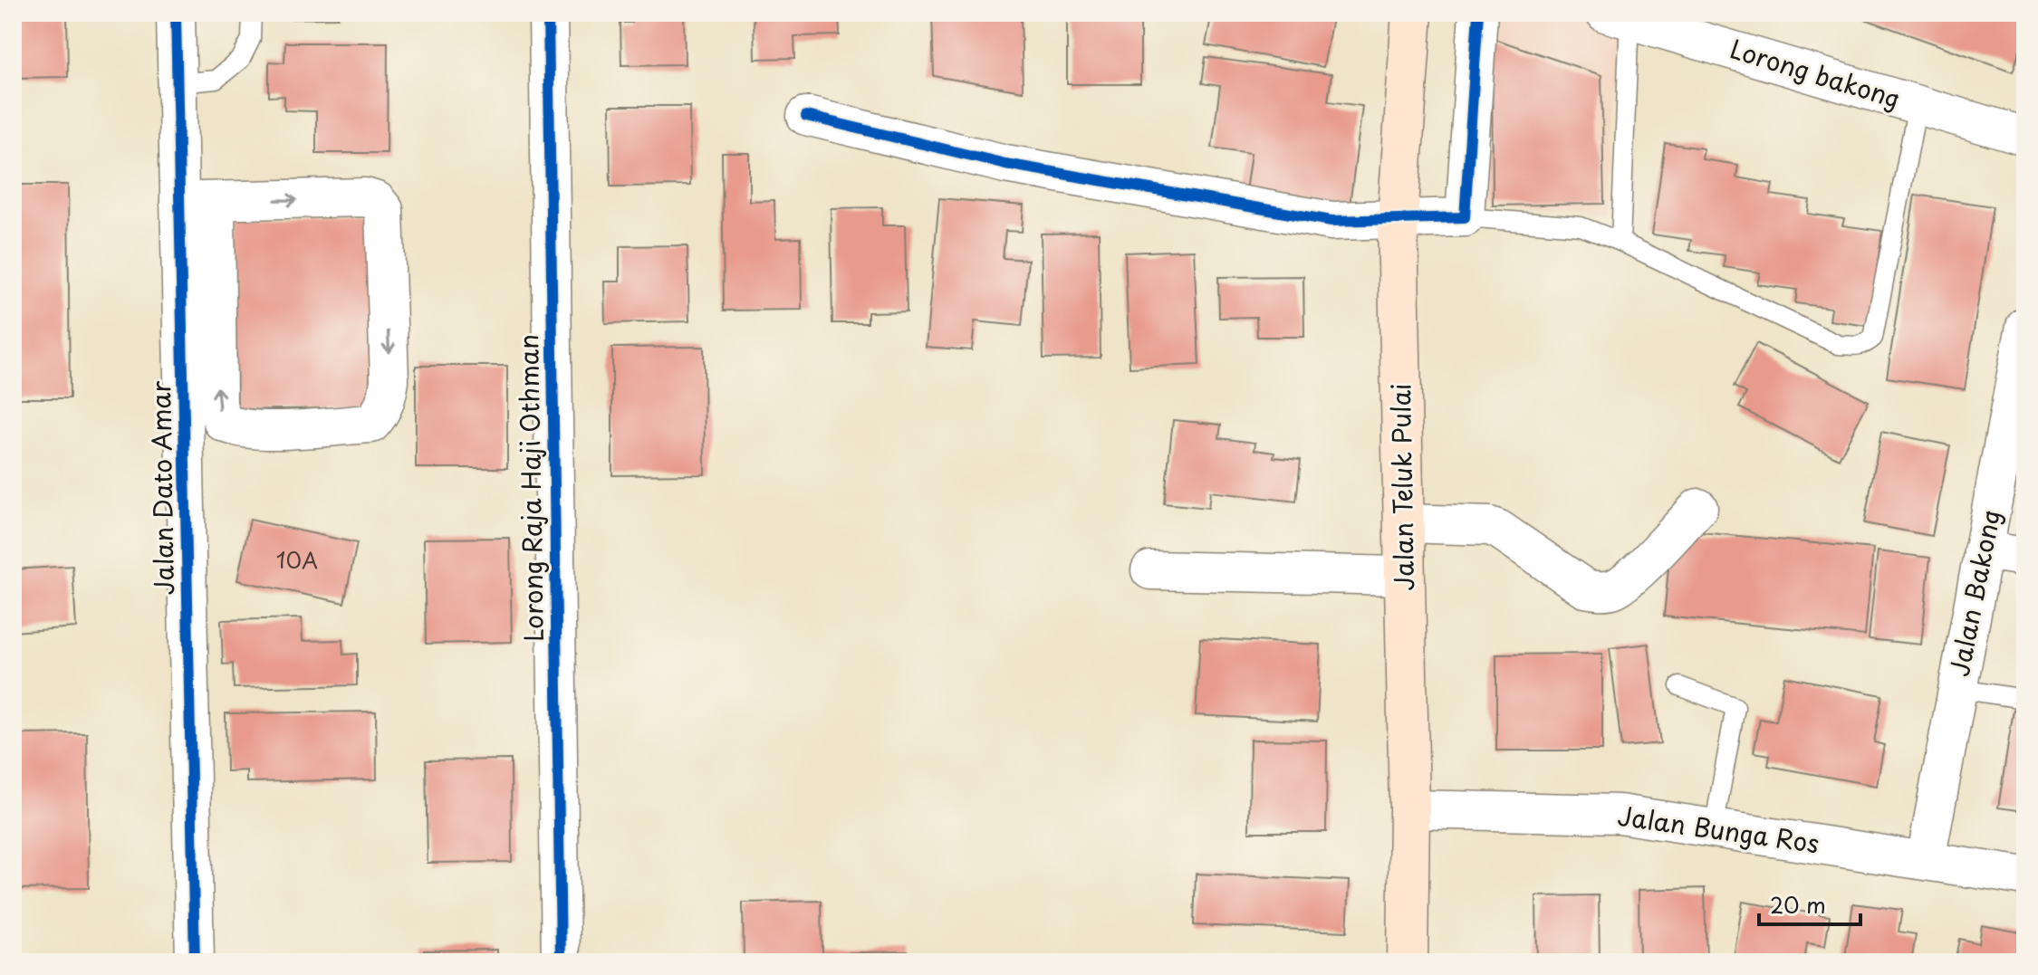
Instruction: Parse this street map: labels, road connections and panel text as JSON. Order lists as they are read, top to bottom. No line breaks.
{"streets":{"main road":["Jalan Teluk Pulai"],"street":["Lorong bakong","Jalan Dato Amar","Lorong Raja Haji Othman","Jalan Bakong","Jalan Bunga Ros"]},"crossings":[["Jalan Teluk Pulai","Jalan Bunga Ros"],["Jalan Bakong","Jalan Bunga Ros"]],"house_numbers":["10A"],"scale_bar":"20 m"}
